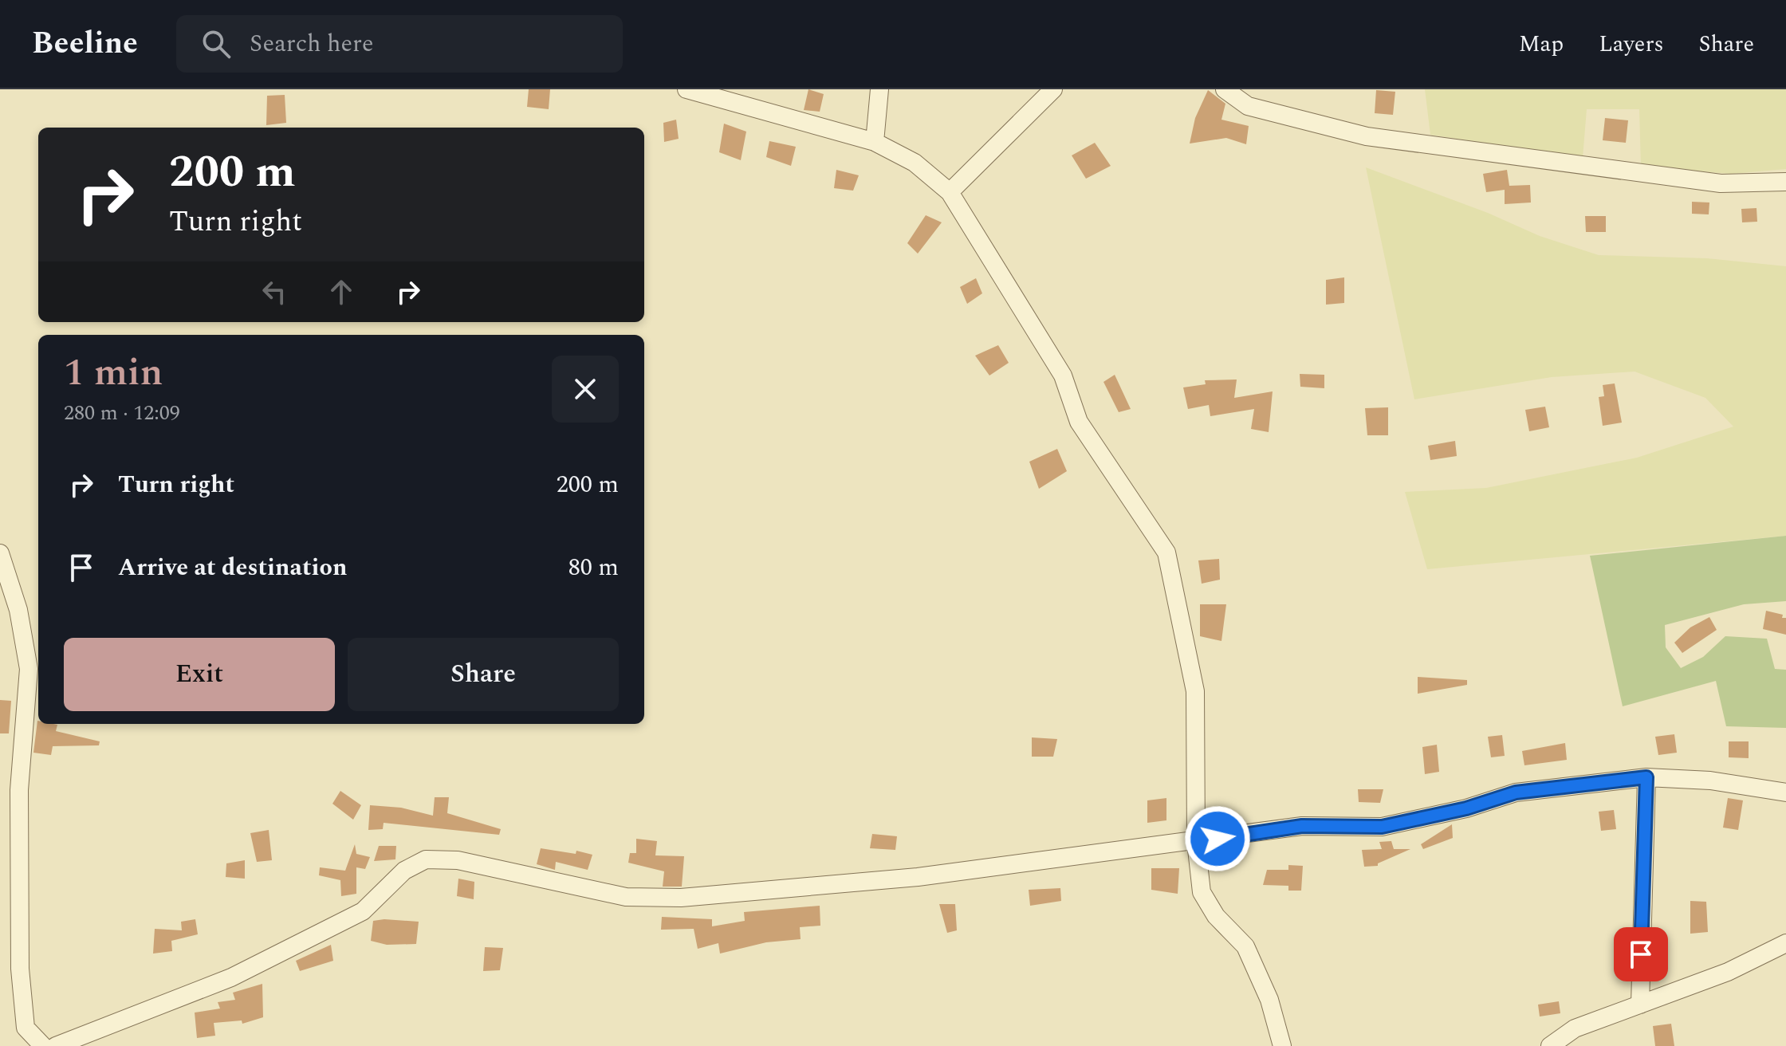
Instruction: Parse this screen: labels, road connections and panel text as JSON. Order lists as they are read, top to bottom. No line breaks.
{"page":{"header":"Beeline","search":"Search here","nav":["Map","Layers","Share"],"turn":["200 m","Turn right"],"heading":["1 min","280 m · 12:09"],"list":[{"name":"Turn right","value":"200 m"},{"name":"Arrive at destination","value":"80 m"}],"buttons":["Exit","Share"]}}
